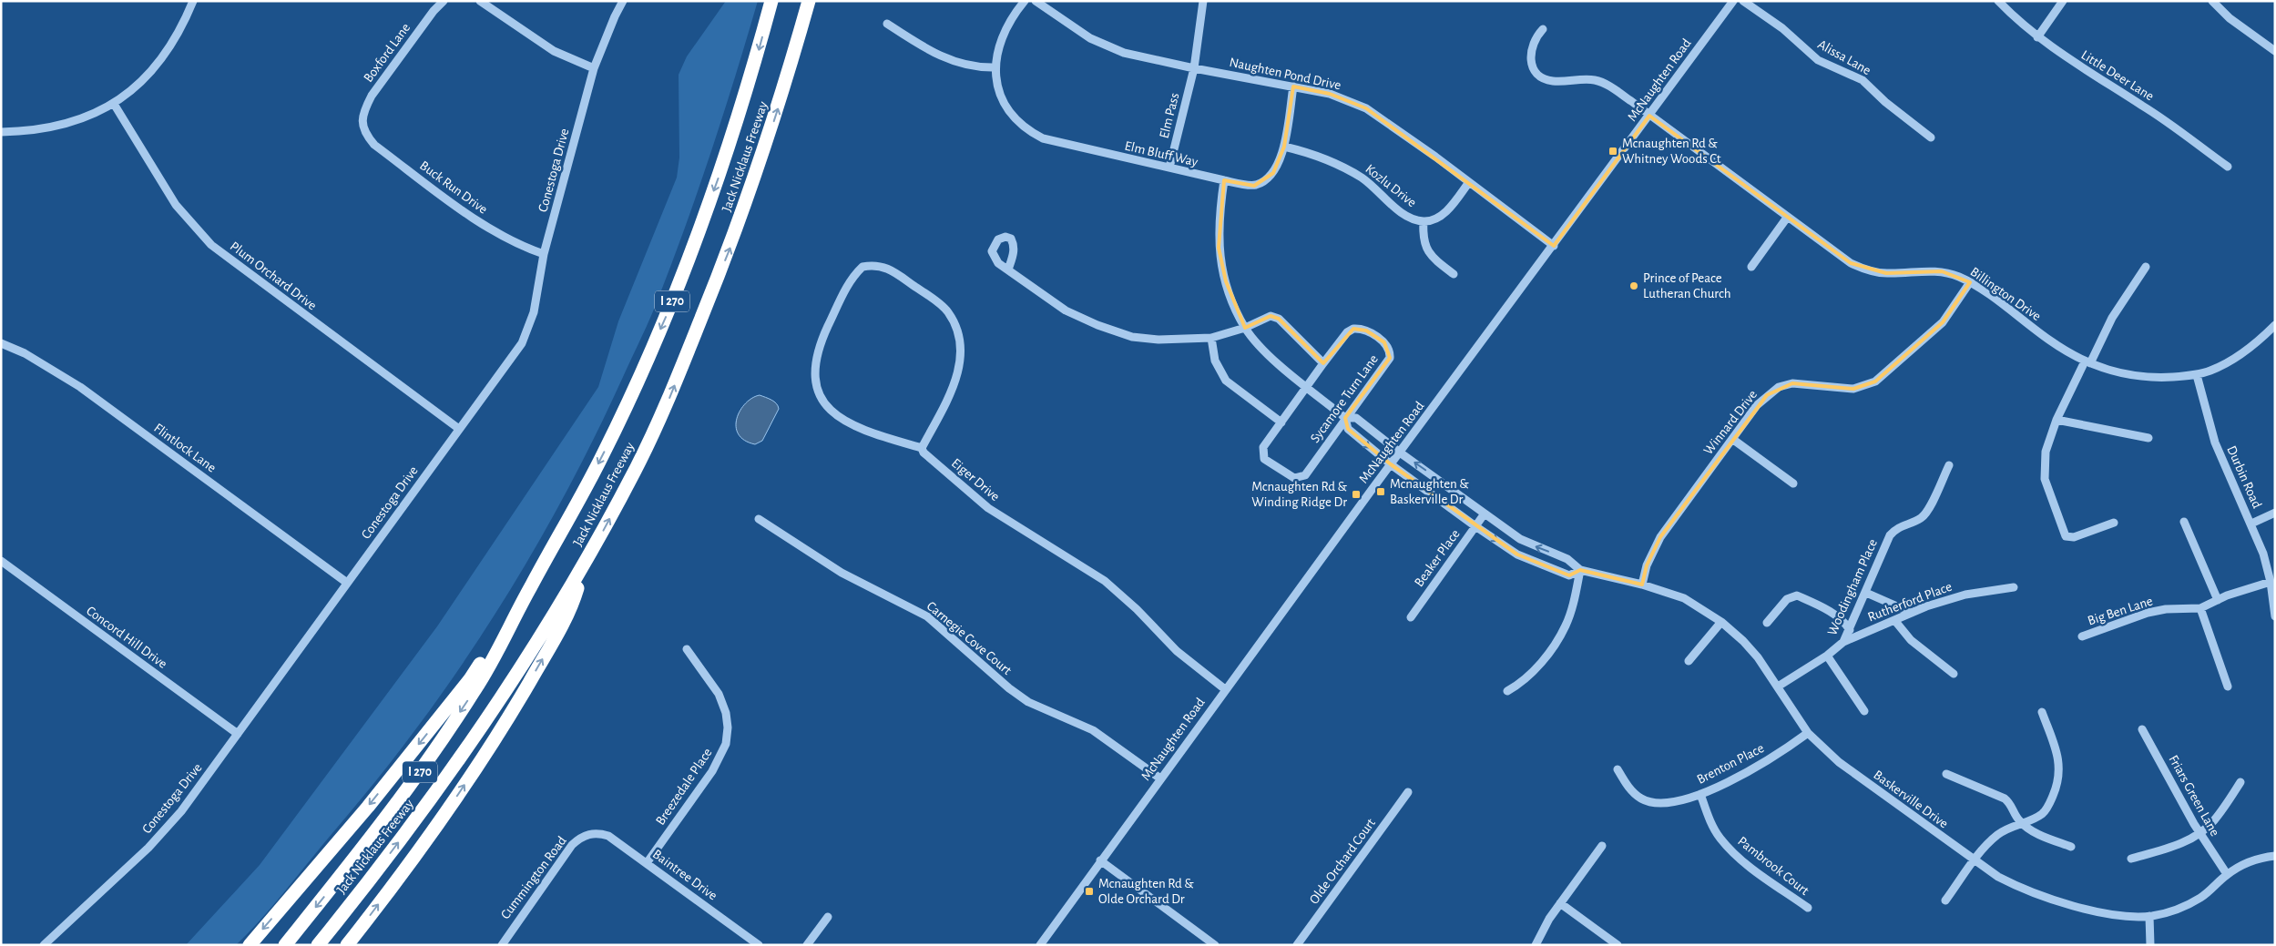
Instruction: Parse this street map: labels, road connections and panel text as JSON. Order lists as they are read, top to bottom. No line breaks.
{"streets":{"highway":["Jack Nicklaus Freeway","I 270"],"street":["Boxford Lane","Alissa Lane","Naughten Pond Drive","Little Deer Lane","McNaughten Road","Elm Pass","Elm Bluff Way","Conestoga Drive","Kozlu Drive","Buck Run Drive","Plum Orchard Drive","Billington Drive","Sycamore Turn Lane","Winnard Drive","Flintlock Lane","Durbin Road","Eiger Drive","Beaker Place","Woodingham Place","Rutherford Place","Big Ben Lane","Concord Hill Drive","Carnegie Cove Court","Brenton Place","Breezedale Place","Friars Green Lane","Baskerville Drive","Olde Orchard Court","Pambrook Court","Baintree Drive","Cummington Road"]},"crossings":[["Boxford Lane","Buck Run Drive"],["Naughten Pond Drive","McNaughten Road"],["Naughten Pond Drive","Elm Pass"],["Naughten Pond Drive","Elm Bluff Way"],["Naughten Pond Drive","Kozlu Drive"],["McNaughten Road","Billington Drive"],["McNaughten Road","Eiger Drive"],["McNaughten Road","Carnegie Cove Court"],["McNaughten Road","Baskerville Drive"],["Elm Pass","Elm Bluff Way"],["Elm Bluff Way","Kozlu Drive"],["Conestoga Drive","Buck Run Drive"],["Conestoga Drive","Plum Orchard Drive"],["Conestoga Drive","Flintlock Lane"],["Conestoga Drive","Concord Hill Drive"],["Billington Drive","Winnard Drive"],["Billington Drive","Durbin Road"],["Sycamore Turn Lane","Baskerville Drive"],["Winnard Drive","Baskerville Drive"],["Durbin Road","Big Ben Lane"],["Beaker Place","Baskerville Drive"],["Woodingham Place","Rutherford Place"],["Woodingham Place","Baskerville Drive"],["Brenton Place","Baskerville Drive"],["Brenton Place","Pambrook Court"],["Breezedale Place","Baintree Drive"],["Friars Green Lane","Baskerville Drive"],["Baintree Drive","Cummington Road"]],"places":{"transit":["Mcnaughten Rd & Whitney Woods Ct","Mcnaughten & Baskerville Dr","Mcnaughten Rd & Winding Ridge Dr","Mcnaughten Rd & Olde Orchard Dr"],"other":["Prince of Peace Lutheran Church"]}}
